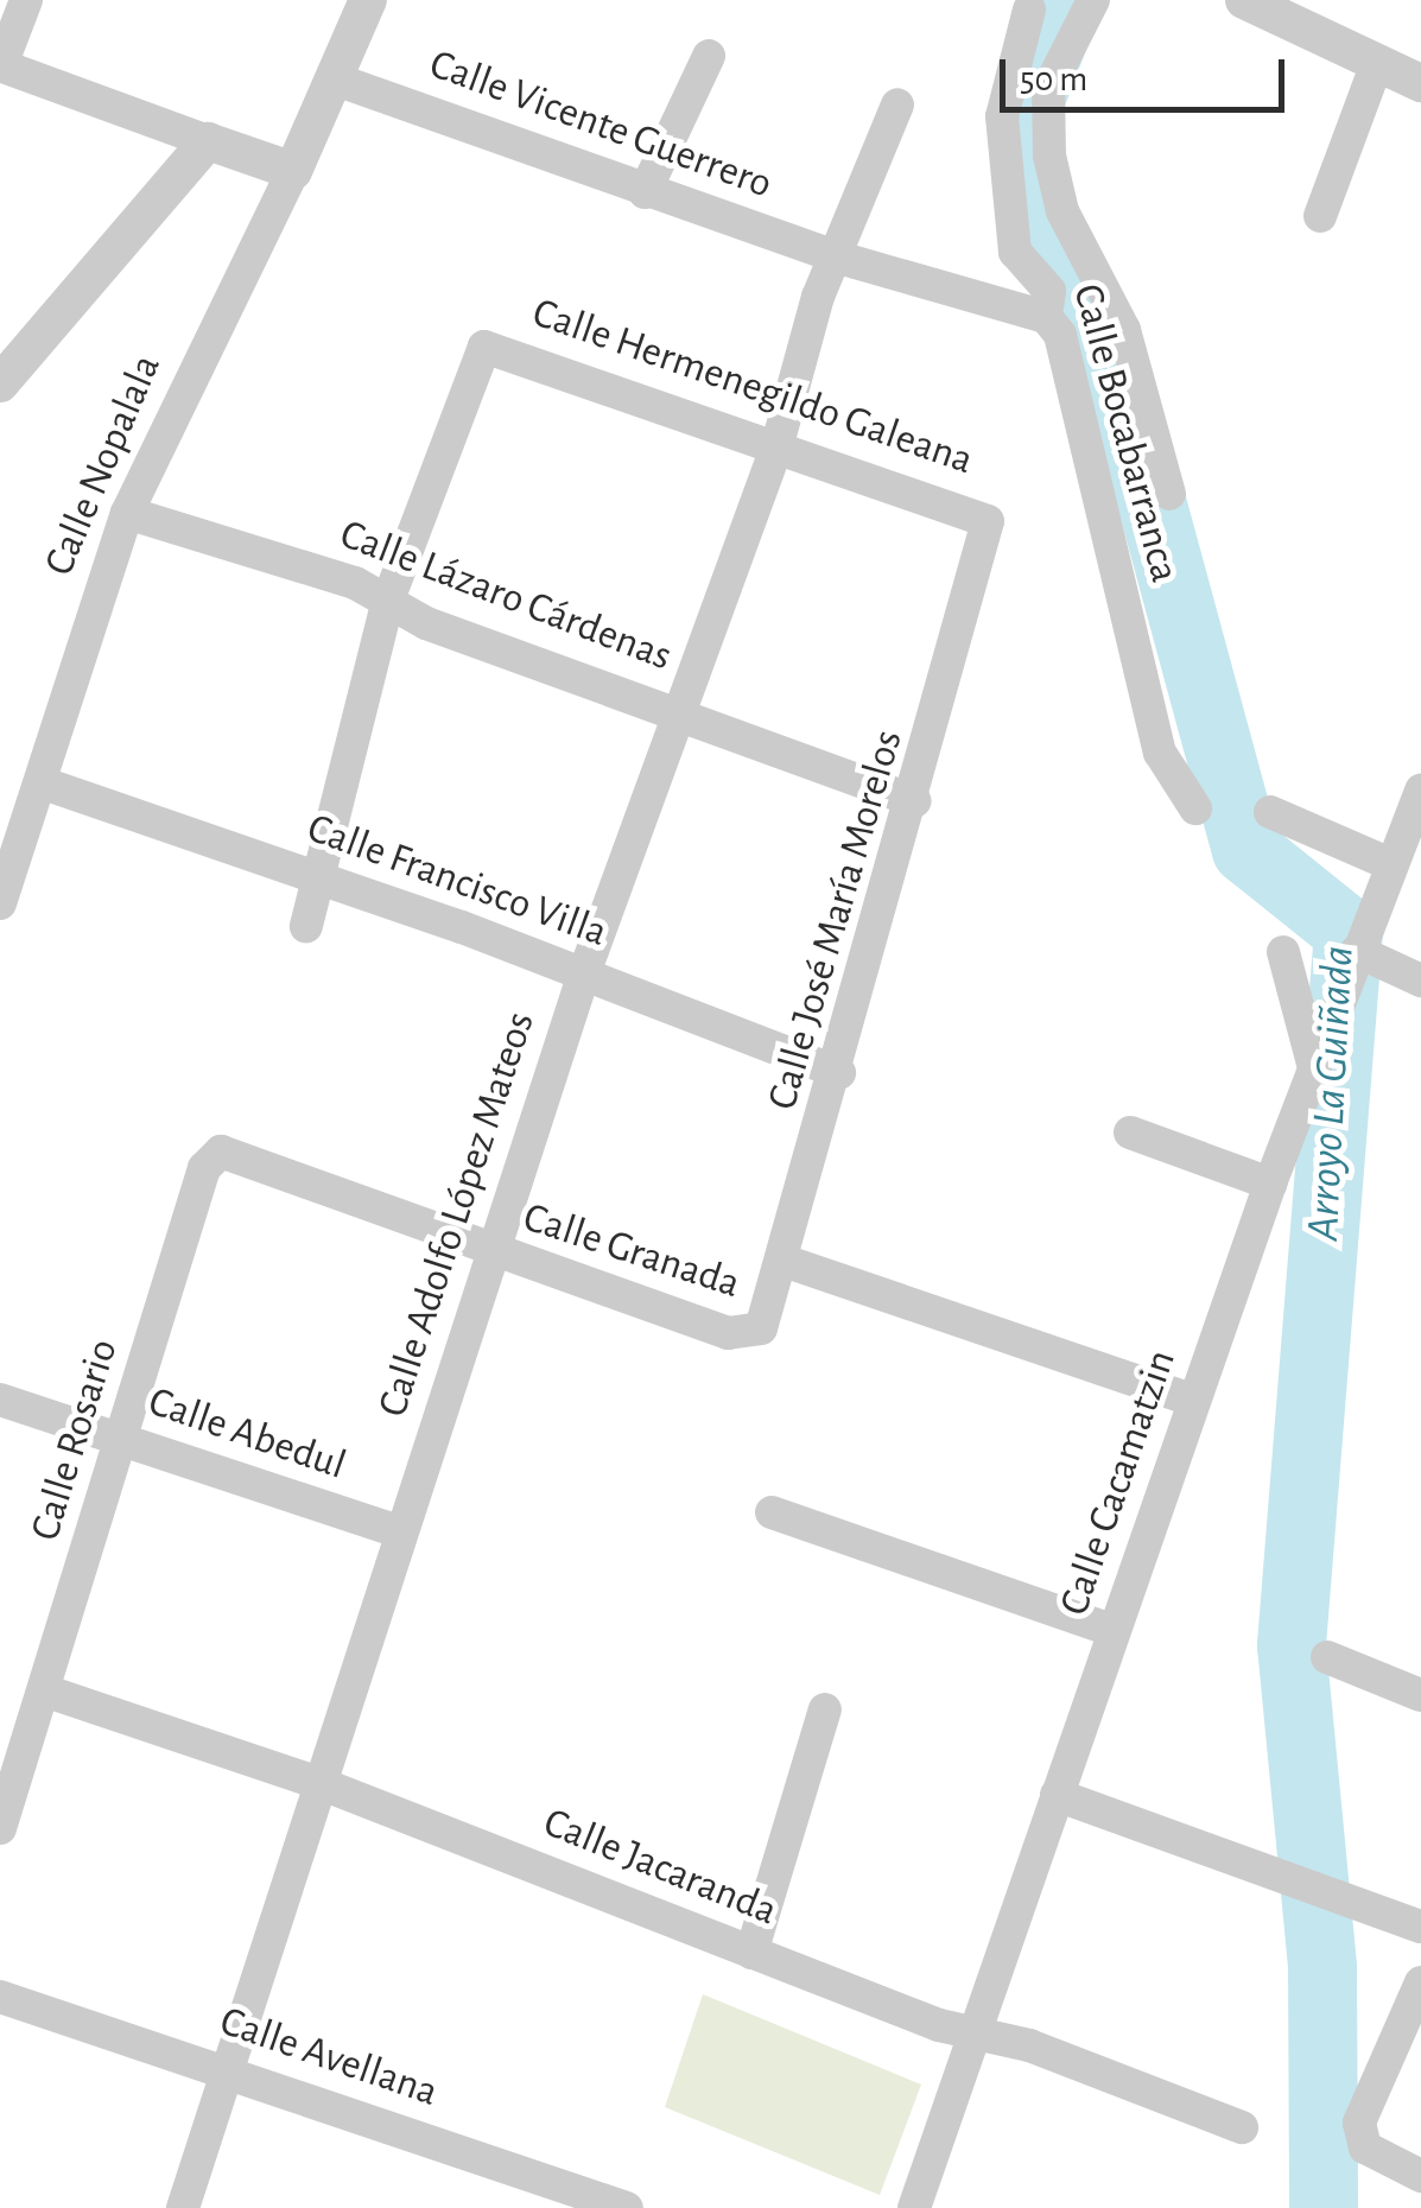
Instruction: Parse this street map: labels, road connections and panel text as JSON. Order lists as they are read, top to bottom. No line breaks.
{"streets":{"street":["Calle Vicente Guerrero","Calle Hermenegildo Galeana","Calle Bocabarranca","Calle Nopalala","Calle Lázaro Cárdenas","Calle Francisco Villa","Calle José María Morelos","Calle Adolfo López Mateos","Calle Granada","Calle Abedul","Calle Rosario","Calle Cacamatzin","Calle Jacaranda","Calle Avellana"]},"crossings":[["Calle Vicente Guerrero","Calle Bocabarranca"],["Calle Vicente Guerrero","Calle Nopalala"],["Calle Vicente Guerrero","Calle Adolfo López Mateos"],["Calle Hermenegildo Galeana","Calle Lázaro Cárdenas"],["Calle Hermenegildo Galeana","Calle José María Morelos"],["Calle Hermenegildo Galeana","Calle Adolfo López Mateos"],["Calle Nopalala","Calle Lázaro Cárdenas"],["Calle Nopalala","Calle Francisco Villa"],["Calle Lázaro Cárdenas","Calle José María Morelos"],["Calle Lázaro Cárdenas","Calle Adolfo López Mateos"],["Calle Francisco Villa","Calle José María Morelos"],["Calle Francisco Villa","Calle Adolfo López Mateos"],["Calle José María Morelos","Calle Granada"],["Calle Adolfo López Mateos","Calle Granada"],["Calle Adolfo López Mateos","Calle Abedul"],["Calle Adolfo López Mateos","Calle Jacaranda"],["Calle Adolfo López Mateos","Calle Avellana"],["Calle Granada","Calle Rosario"],["Calle Abedul","Calle Rosario"],["Calle Rosario","Calle Jacaranda"],["Calle Cacamatzin","Calle Jacaranda"]],"water":["Arroyo La Guiñada"],"scale_bar":"50 m"}
